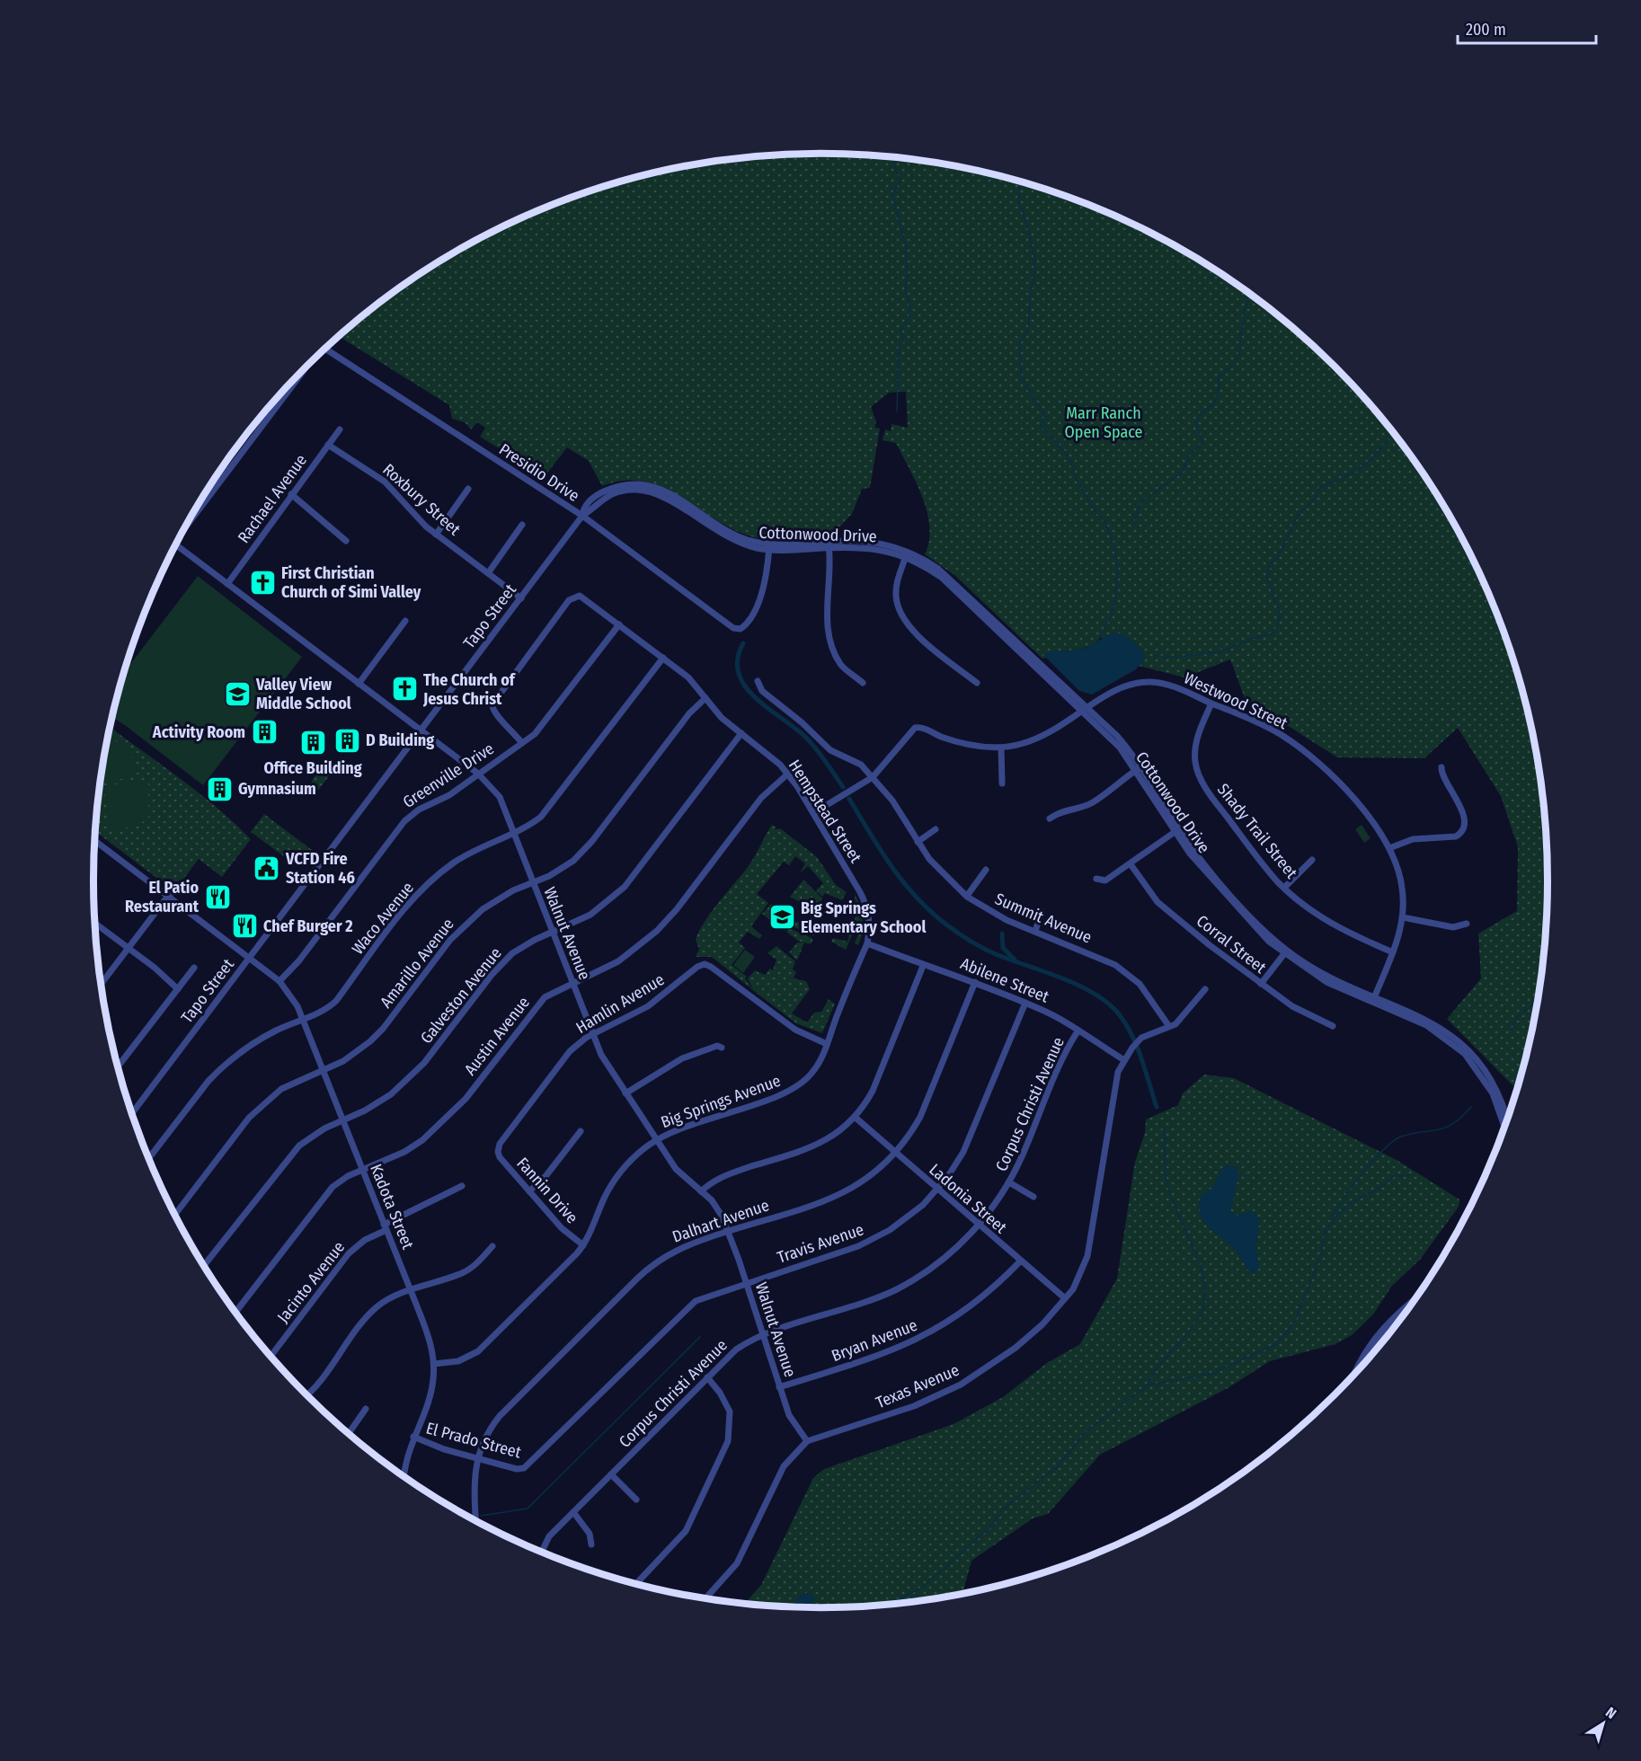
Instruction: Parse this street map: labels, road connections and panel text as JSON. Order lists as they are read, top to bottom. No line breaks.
{"streets":{"street":["Presidio Drive","Rachael Avenue","Roxbury Street","Cottonwood Drive","Tapo Street","Westwood Street","Greenville Drive","Hempstead Street","Shady Trail Street","Waco Avenue","Summit Avenue","Walnut Avenue","Corral Street","Amarillo Avenue","Abilene Street","Galveston Avenue","Hamlin Avenue","Austin Avenue","Big Springs Avenue","Corpus Christi Avenue","Fannin Drive","Ladonia Street","Kadota Street","Dalhart Avenue","Travis Avenue","Jacinto Avenue","Bryan Avenue","Texas Avenue","El Prado Street"]},"crossings":[["Presidio Drive","Cottonwood Drive"],["Presidio Drive","Tapo Street"],["Rachael Avenue","Roxbury Street"],["Rachael Avenue","Walnut Avenue"],["Roxbury Street","Tapo Street"],["Cottonwood Drive","Tapo Street"],["Cottonwood Drive","Westwood Street"],["Tapo Street","Walnut Avenue"],["Tapo Street","Kadota Street"],["Westwood Street","Shady Trail Street"],["Westwood Street","Summit Avenue"],["Greenville Drive","Hempstead Street"],["Greenville Drive","Walnut Avenue"],["Greenville Drive","Kadota Street"],["Hempstead Street","Waco Avenue"],["Hempstead Street","Amarillo Avenue"],["Hempstead Street","Abilene Street"],["Hempstead Street","Galveston Avenue"],["Hempstead Street","Austin Avenue"],["Hempstead Street","Big Springs Avenue"],["Waco Avenue","Walnut Avenue"],["Waco Avenue","Kadota Street"],["Summit Avenue","Texas Avenue"],["Walnut Avenue","Amarillo Avenue"],["Walnut Avenue","Galveston Avenue"],["Walnut Avenue","Hamlin Avenue"],["Walnut Avenue","Austin Avenue"],["Walnut Avenue","Big Springs Avenue"],["Walnut Avenue","Corpus Christi Avenue"],["Walnut Avenue","Dalhart Avenue"],["Walnut Avenue","Travis Avenue"],["Walnut Avenue","Bryan Avenue"],["Walnut Avenue","Texas Avenue"],["Amarillo Avenue","Kadota Street"],["Abilene Street","Big Springs Avenue"],["Abilene Street","Corpus Christi Avenue"],["Abilene Street","Dalhart Avenue"],["Abilene Street","Travis Avenue"],["Abilene Street","Texas Avenue"],["Galveston Avenue","Kadota Street"],["Hamlin Avenue","Big Springs Avenue"],["Hamlin Avenue","Fannin Drive"],["Austin Avenue","Kadota Street"],["Big Springs Avenue","Fannin Drive"],["Big Springs Avenue","Kadota Street"],["Corpus Christi Avenue","Ladonia Street"],["Ladonia Street","Dalhart Avenue"],["Ladonia Street","Travis Avenue"],["Ladonia Street","Bryan Avenue"],["Ladonia Street","Texas Avenue"],["Kadota Street","Jacinto Avenue"],["Kadota Street","El Prado Street"],["Dalhart Avenue","El Prado Street"],["Travis Avenue","El Prado Street"]],"parks":["Marr Ranch Open Space"],"places":{"church":["First Christian Church of Simi Valley","The Church of Jesus Christ"],"school or university":["Valley View Middle School","Big Springs Elementary School"],"building":["Activity Room","D Building","Office Building","Gymnasium"],"public building":["VCFD Fire Station 46"],"restaurant":["El Patio Restaurant","Chef Burger 2"]},"scale_bar":"200 m","north":"top right"}
